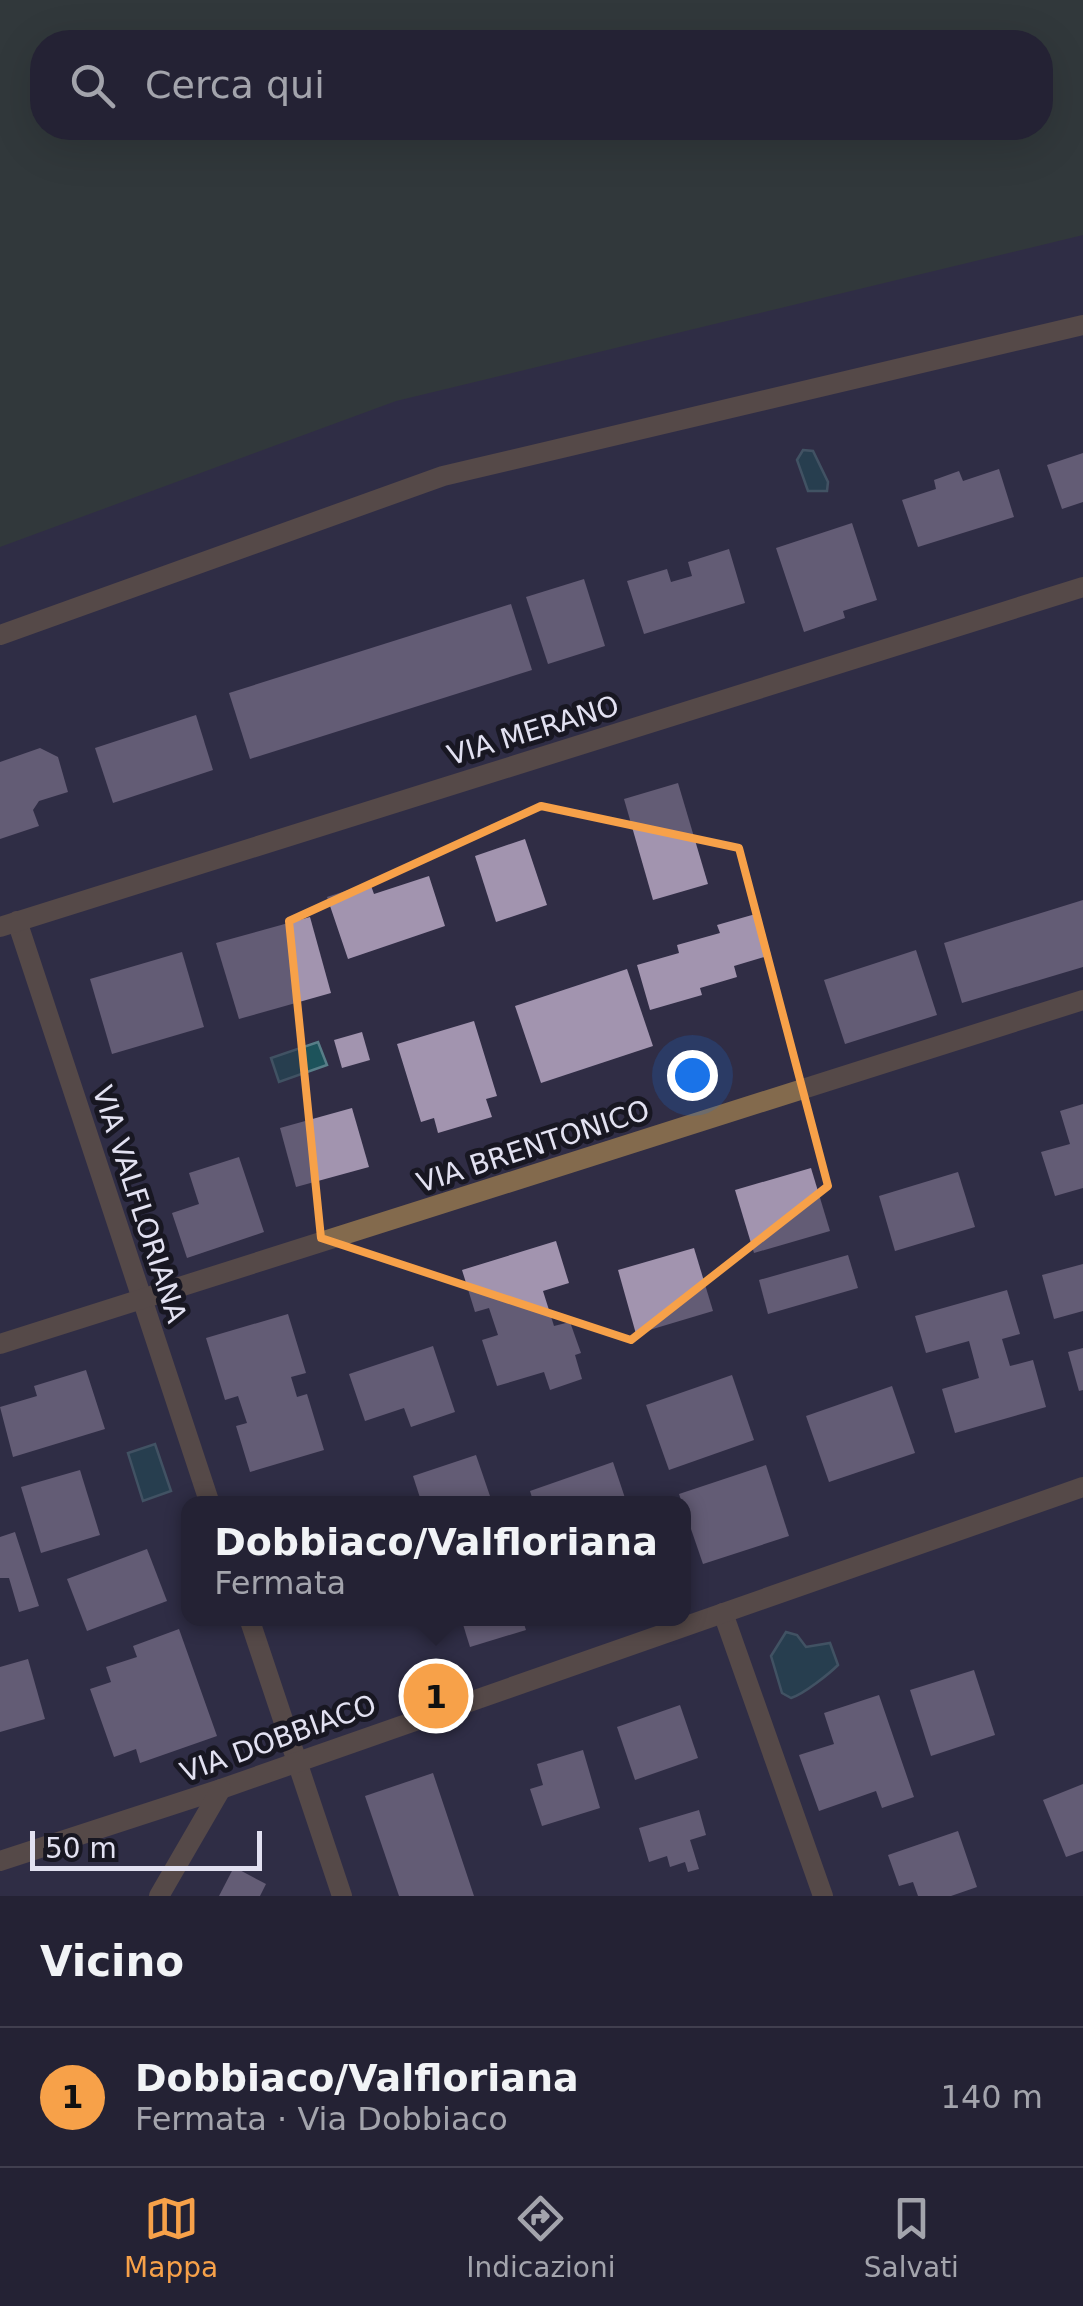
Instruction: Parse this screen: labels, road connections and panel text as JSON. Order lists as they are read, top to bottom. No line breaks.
{"streets":{"street":["VIA MERANO","VIA BRENTONICO","VIA VALFLORIANA","VIA DOBBIACO"]},"crossings":[["VIA MERANO","VIA VALFLORIANA"],["VIA BRENTONICO","VIA VALFLORIANA"]],"scale_bar":"50 m","page":{"search":"Cerca qui","popup":["Dobbiaco/Valfloriana","Fermata"],"pins":"1","scale":"50 m","heading":"Vicino","list":[{"mark":"1","name":"Dobbiaco/Valfloriana","note":"Fermata · Via Dobbiaco","value":"140 m"}],"nav":["Mappa","Indicazioni","Salvati"]}}
